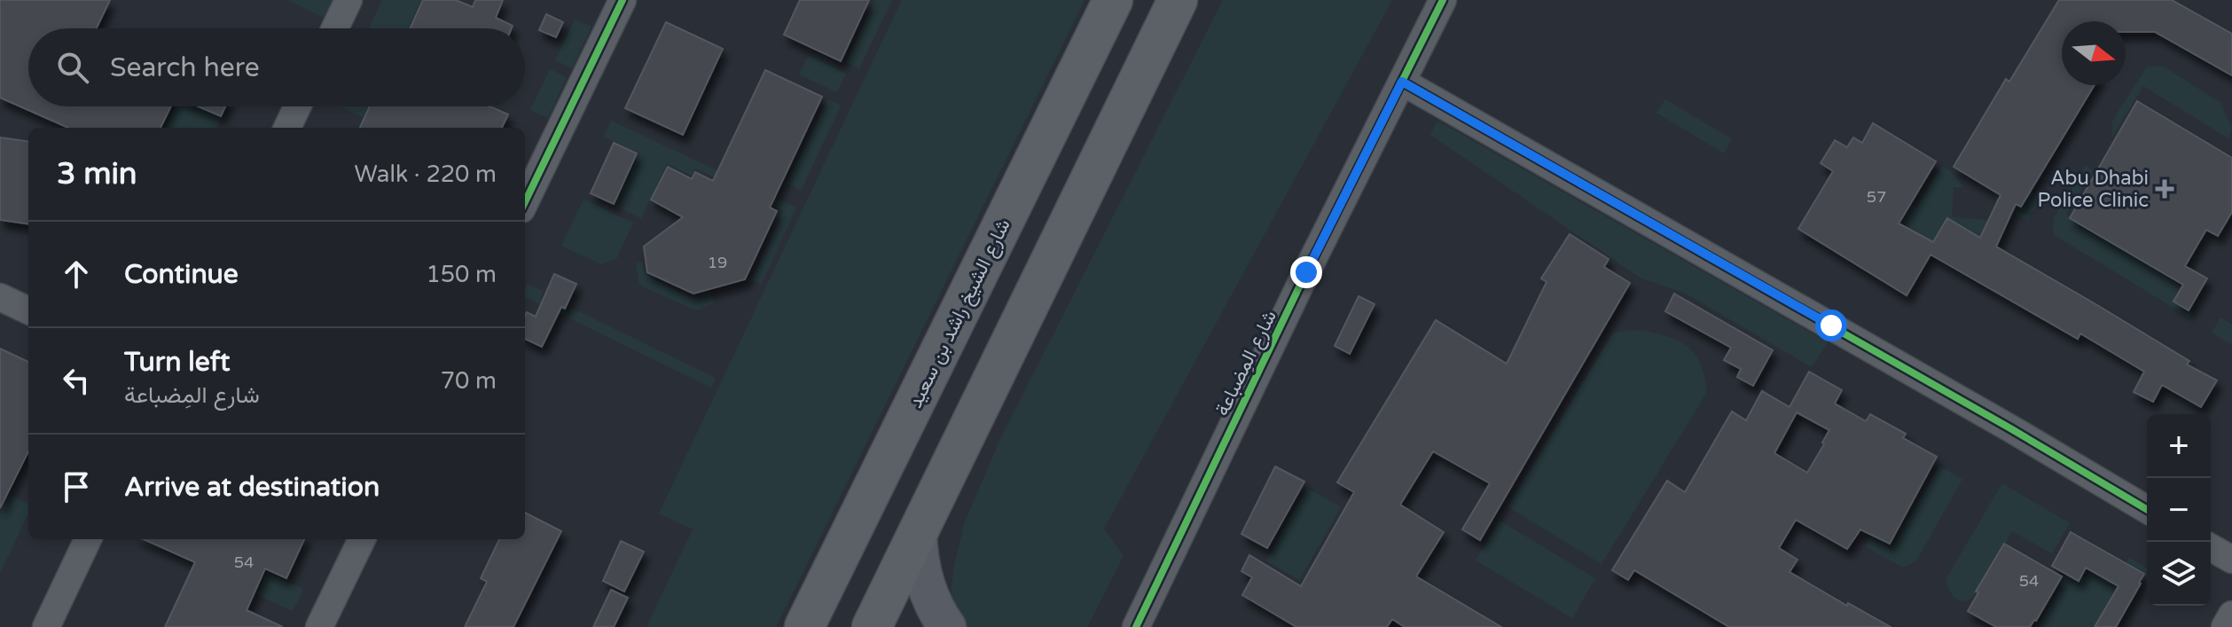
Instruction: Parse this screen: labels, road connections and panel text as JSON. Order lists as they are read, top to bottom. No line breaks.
{"streets":{"main road":["شارع الشيخ راشد بن سعيد"],"street":["شارع المِضباعة"]},"places":{"health":["Abu Dhabi Police Clinic"]},"house_numbers":["57","19","54","54"],"north":"right","page":{"search":"Search here","heading":["3 min","Walk · 220 m"],"list":[["Continue","150 m"],["Turn left","شارع المِضباعة","70 m"],"Arrive at destination"],"map_buttons":["+","−"]}}
